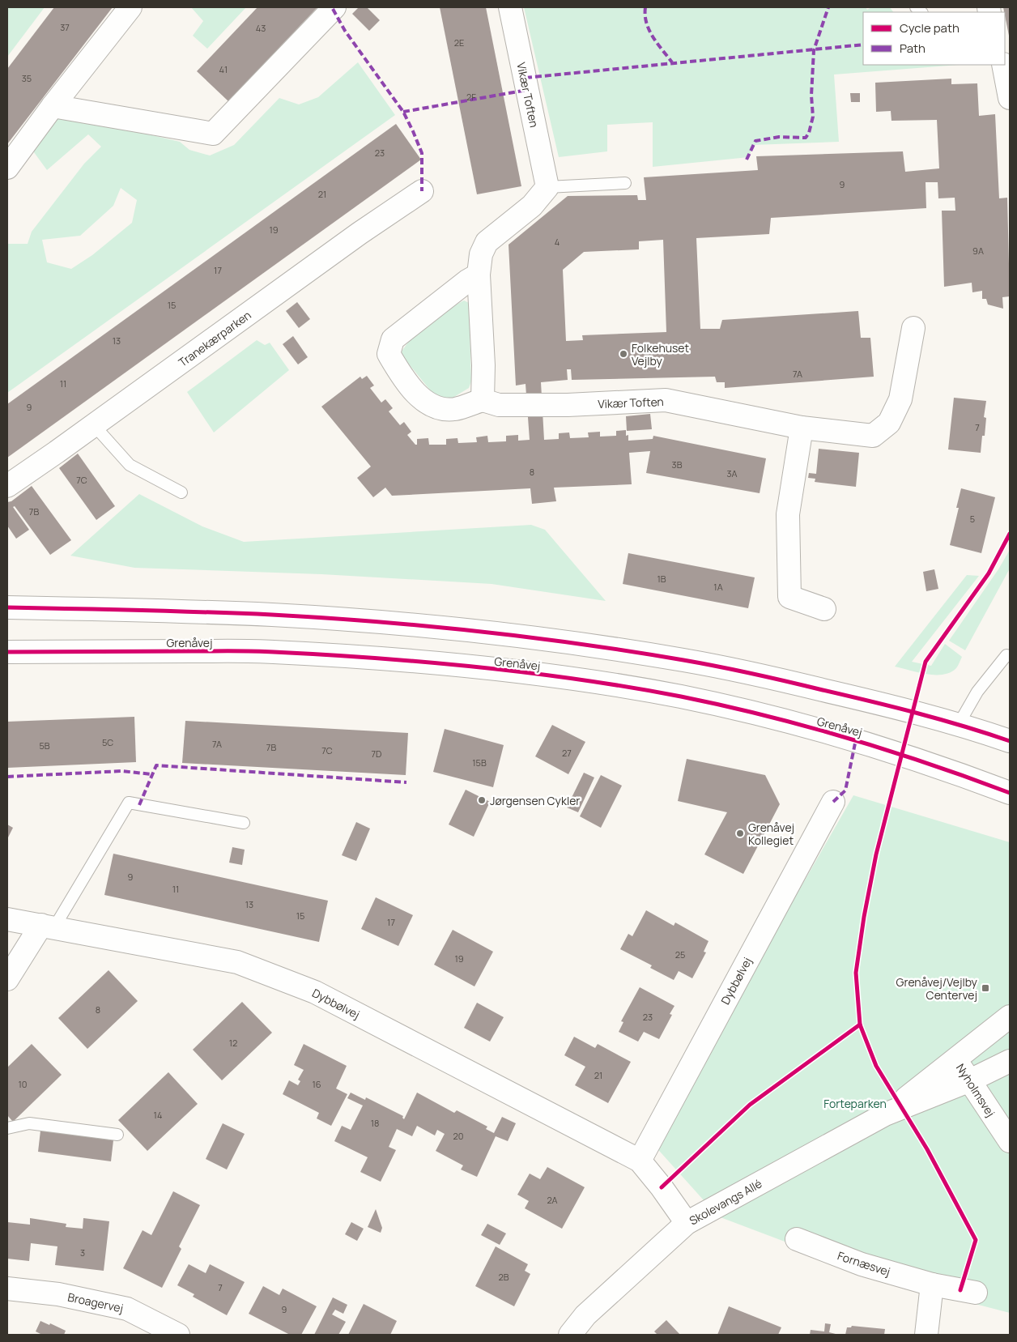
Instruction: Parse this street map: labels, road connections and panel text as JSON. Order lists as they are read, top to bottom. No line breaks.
{"streets":{"street":["Vikær Toften","Tranekærparken","Grenåvej","Dybbølvej","Nyholmsvej","Skolevangs Allé","Fornæsvej","Broagervej"]},"crossings":[["Dybbølvej","Skolevangs Allé"],["Nyholmsvej","Skolevangs Allé"]],"parks":["Forteparken"],"places":{"other":["Folkehuset Vejlby","Jørgensen Cykler","Grenåvej Kollegiet"],"transit":["Grenåvej/Vejlby Centervej"]},"house_numbers":["37","43","2E","41","35","2F","23","9","21","19","4","9A","17","15","13","7A","11","9","7","3B","8","3A","7C","7B","5","1B","1A","5C","7A","5B","7B","7C","27","7D","15B","9","11","13","15","17","25","19","8","23","12","21","10","16","14","18","20","2A","3","2B","7","9"],"legend":["Cycle path","Path"]}
